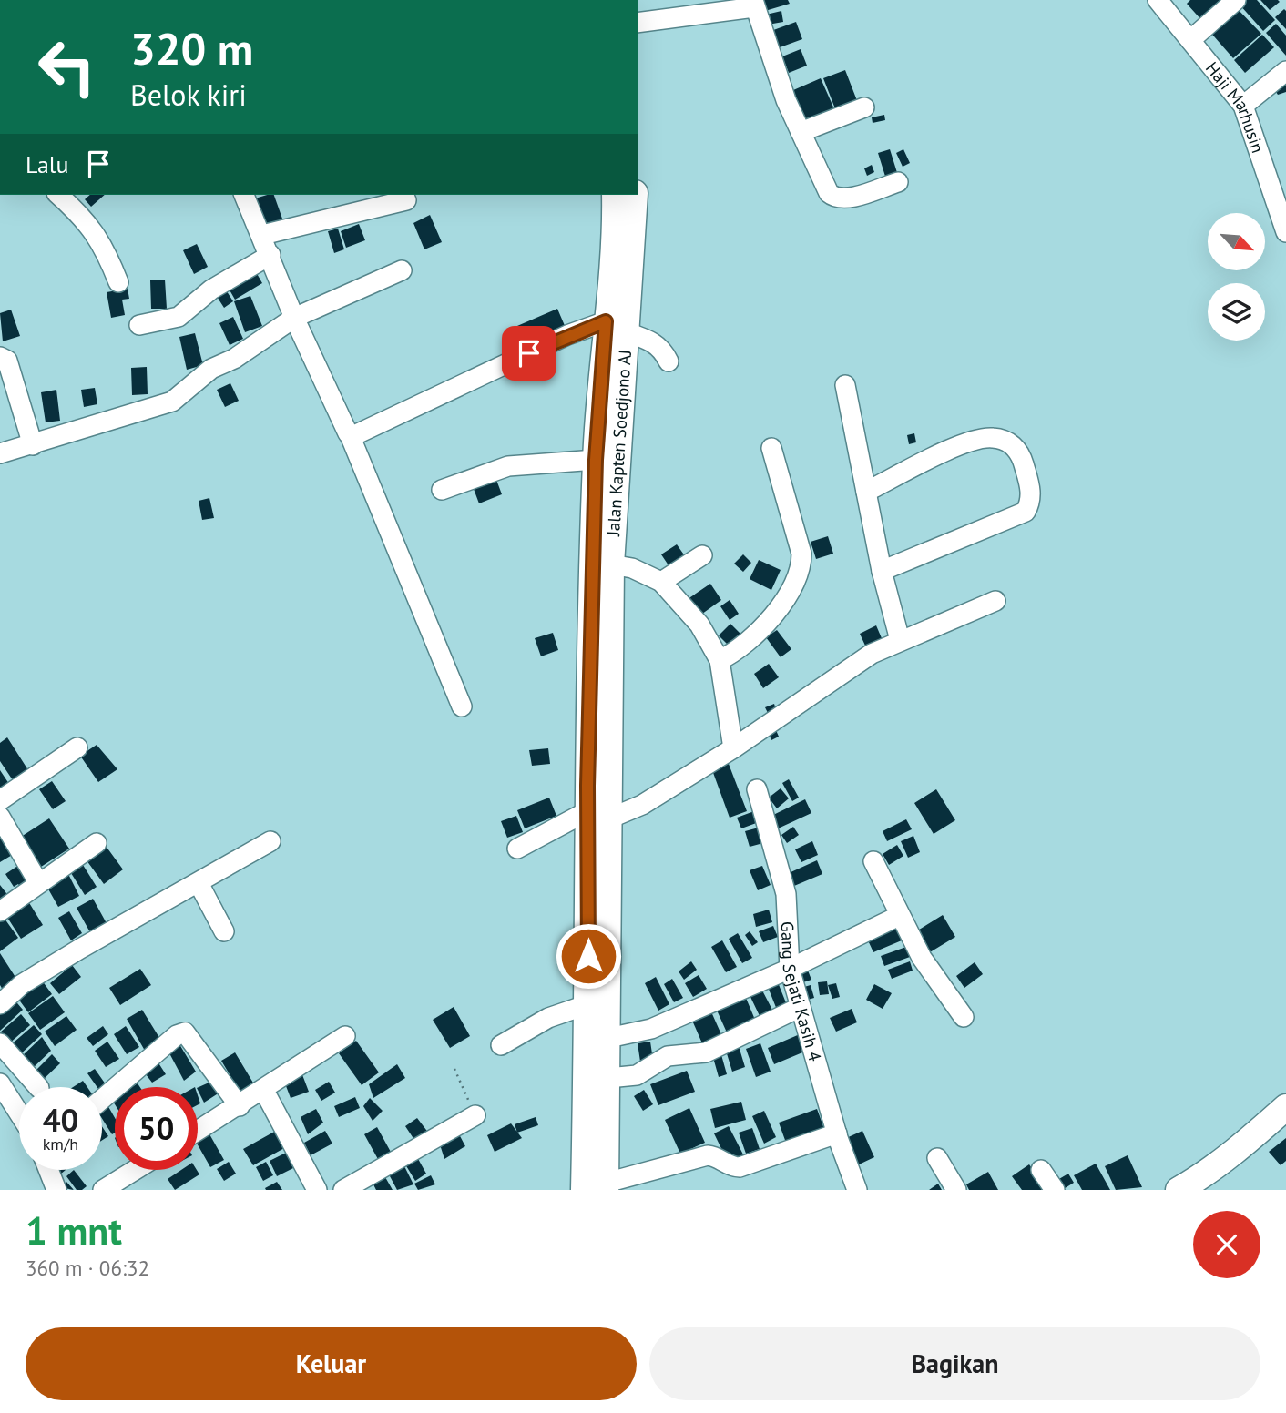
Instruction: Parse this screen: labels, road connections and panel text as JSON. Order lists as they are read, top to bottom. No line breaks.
{"streets":{"main road":["Jalan Kapten Soedjono AJ"],"street":["Haji Marhusin","Gang Sejati Kasih 4"]},"north":"bottom right","page":{"turn":["320 m","Belok kiri"],"then":"Lalu","speed":"40 km/h","limit":"50","heading":["1 mnt","360 m · 06:32"],"buttons":["Keluar","Bagikan"]}}
